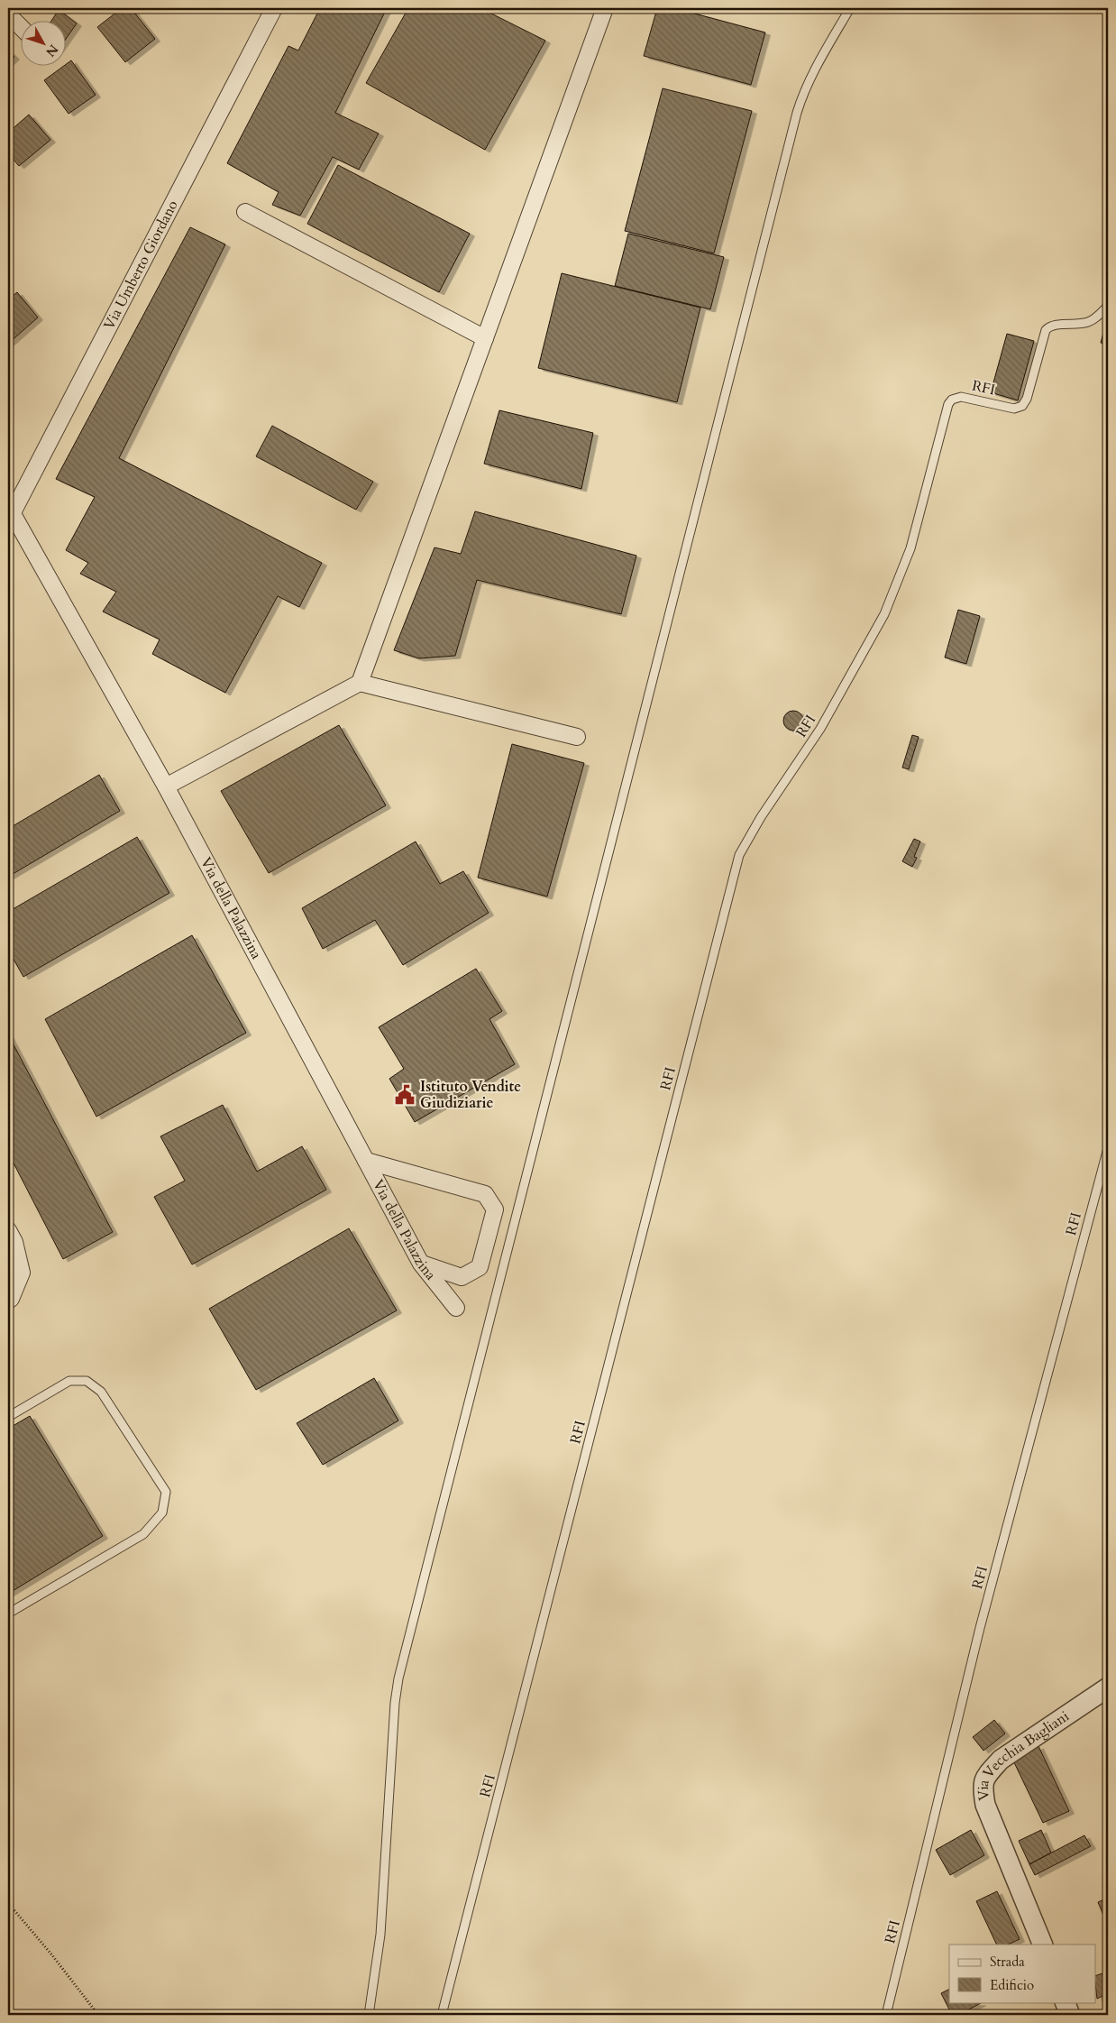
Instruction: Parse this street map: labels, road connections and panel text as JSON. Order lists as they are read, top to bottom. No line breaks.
{"streets":{"street":["Via Umberto Giordano","Via della Palazzina","Via Vecchia Bagliani"],"lane":["RFI"]},"crossings":[["Via Umberto Giordano","Via della Palazzina"]],"places":{"public building":["Istituto Vendite Giudiziarie"]},"legend":["Strada","Edificio"],"north":"bottom right"}
